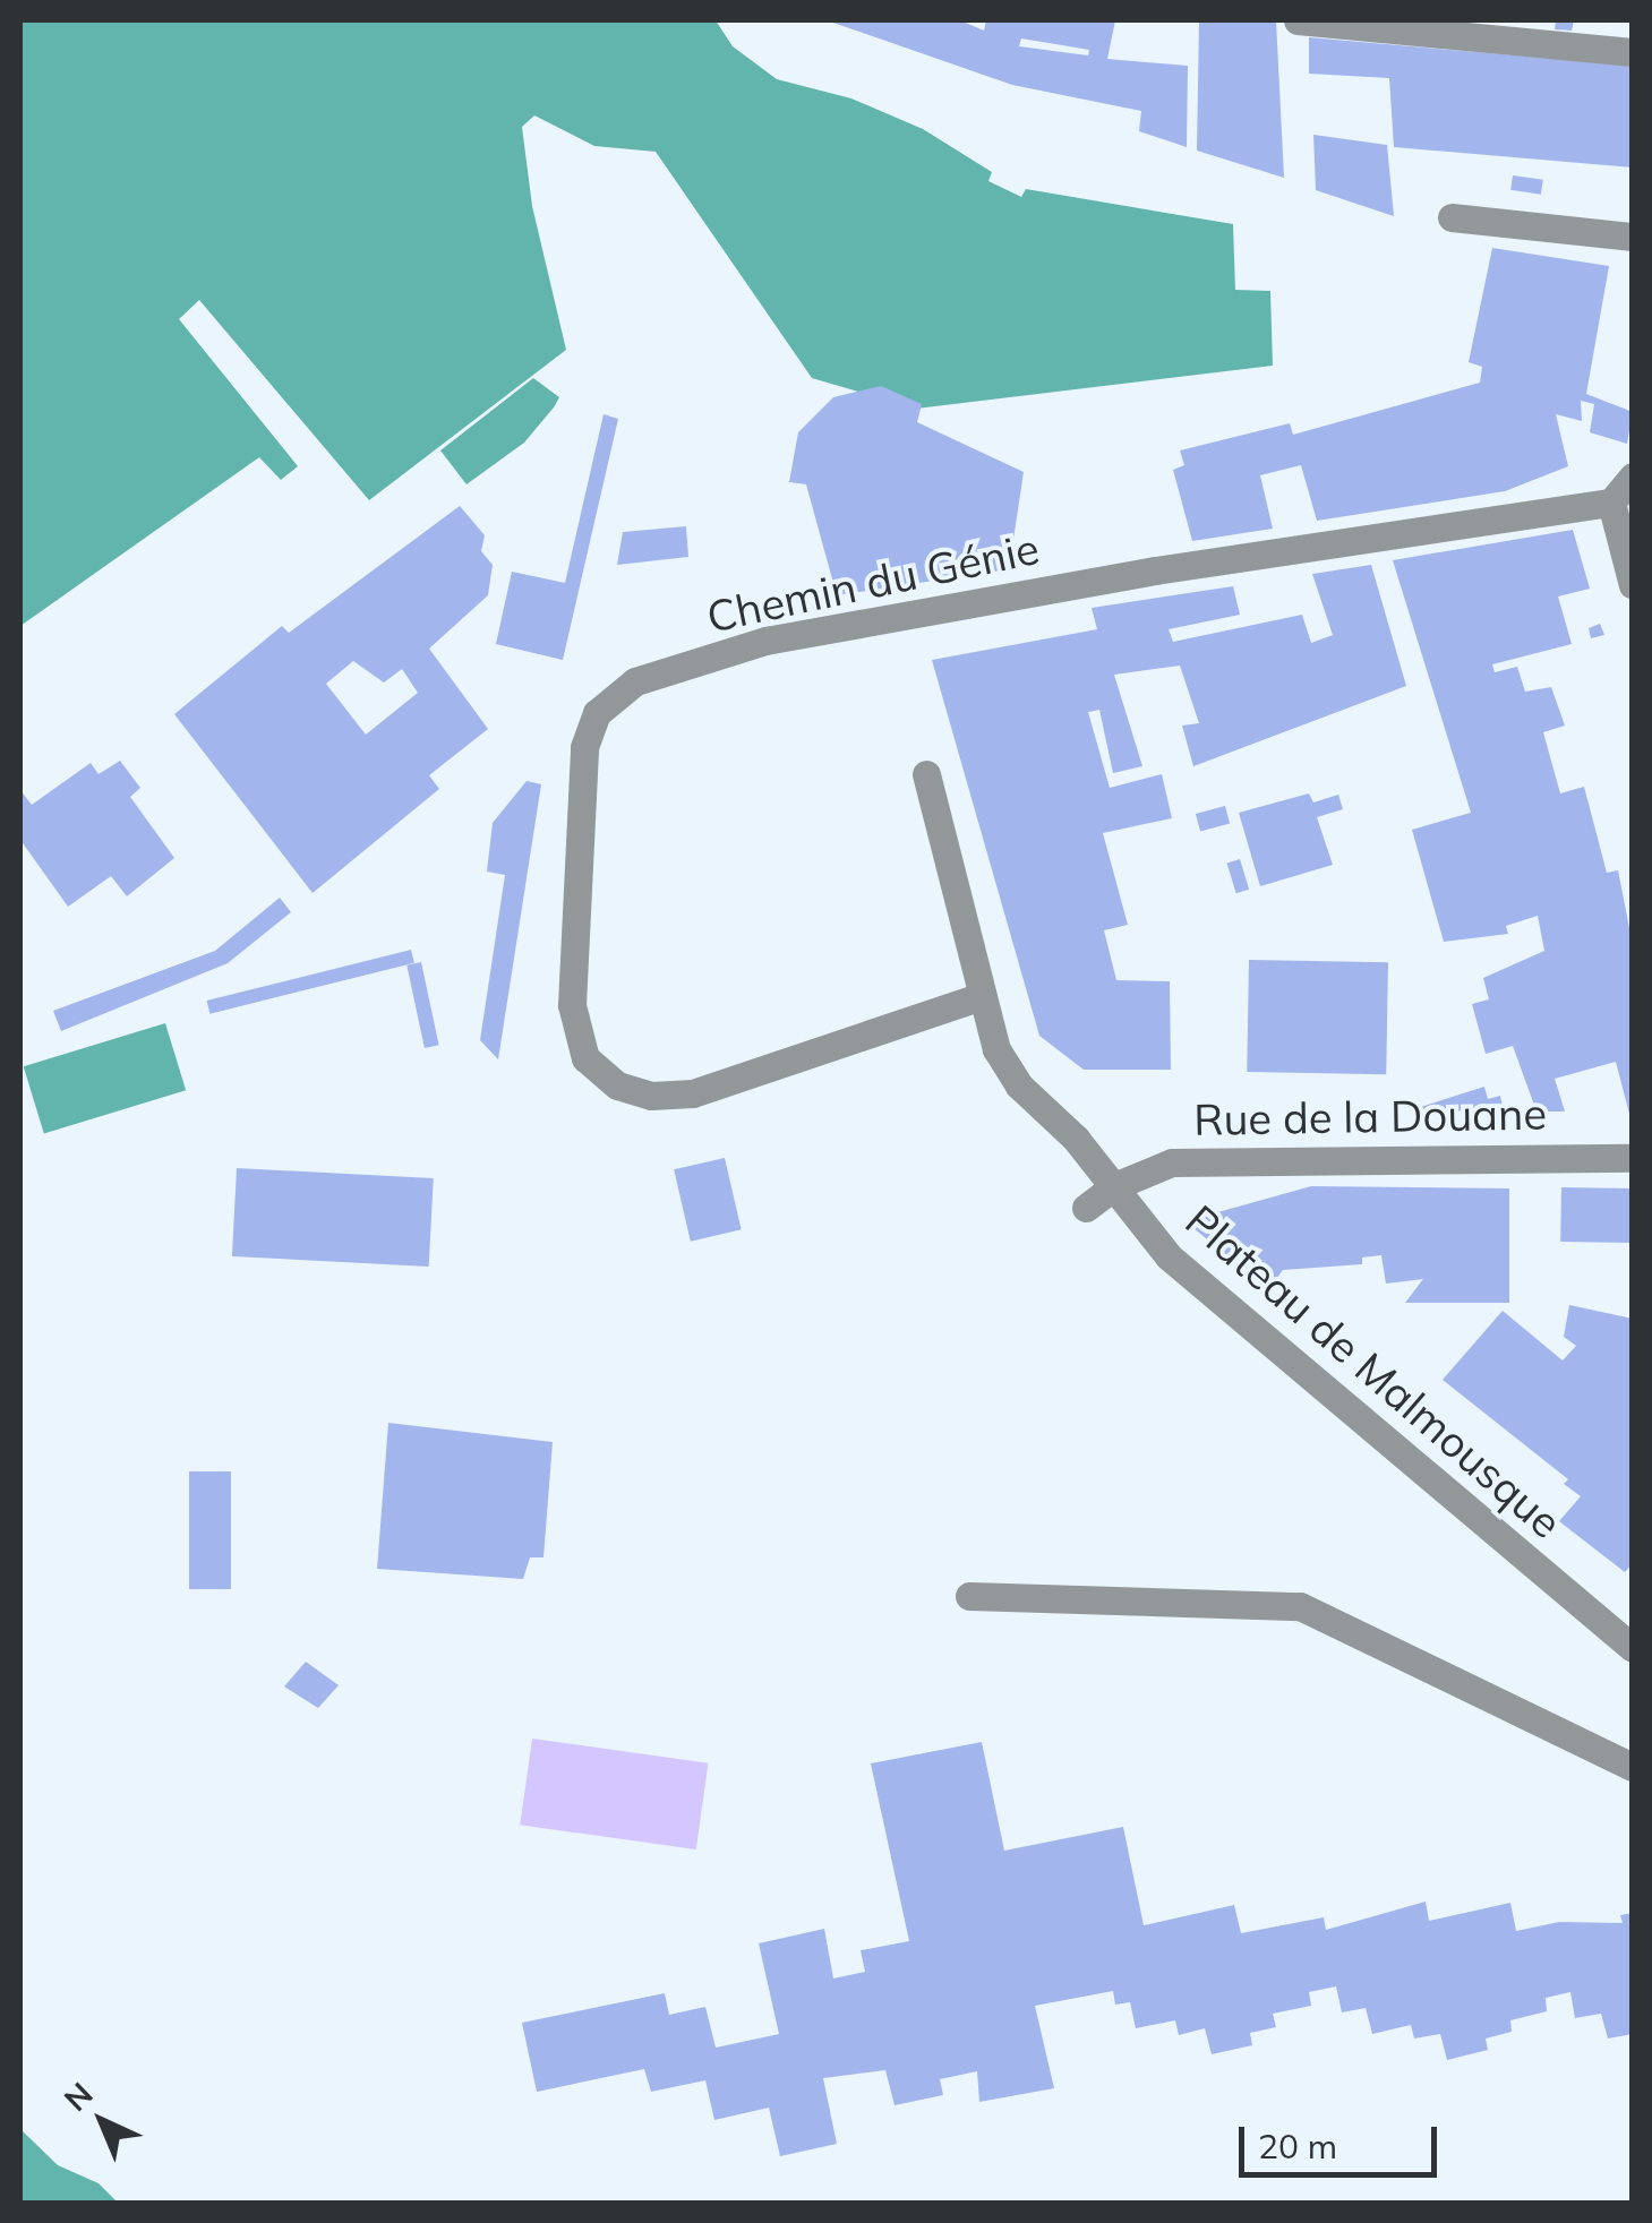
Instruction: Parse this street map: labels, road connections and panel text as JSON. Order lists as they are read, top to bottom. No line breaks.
{"streets":{"street":["Chemin du Génie","Rue de la Douane","Plateau de Malmousque"]},"crossings":[["Chemin du Génie","Plateau de Malmousque"],["Rue de la Douane","Plateau de Malmousque"]],"scale_bar":"20 m","north":"top left"}
